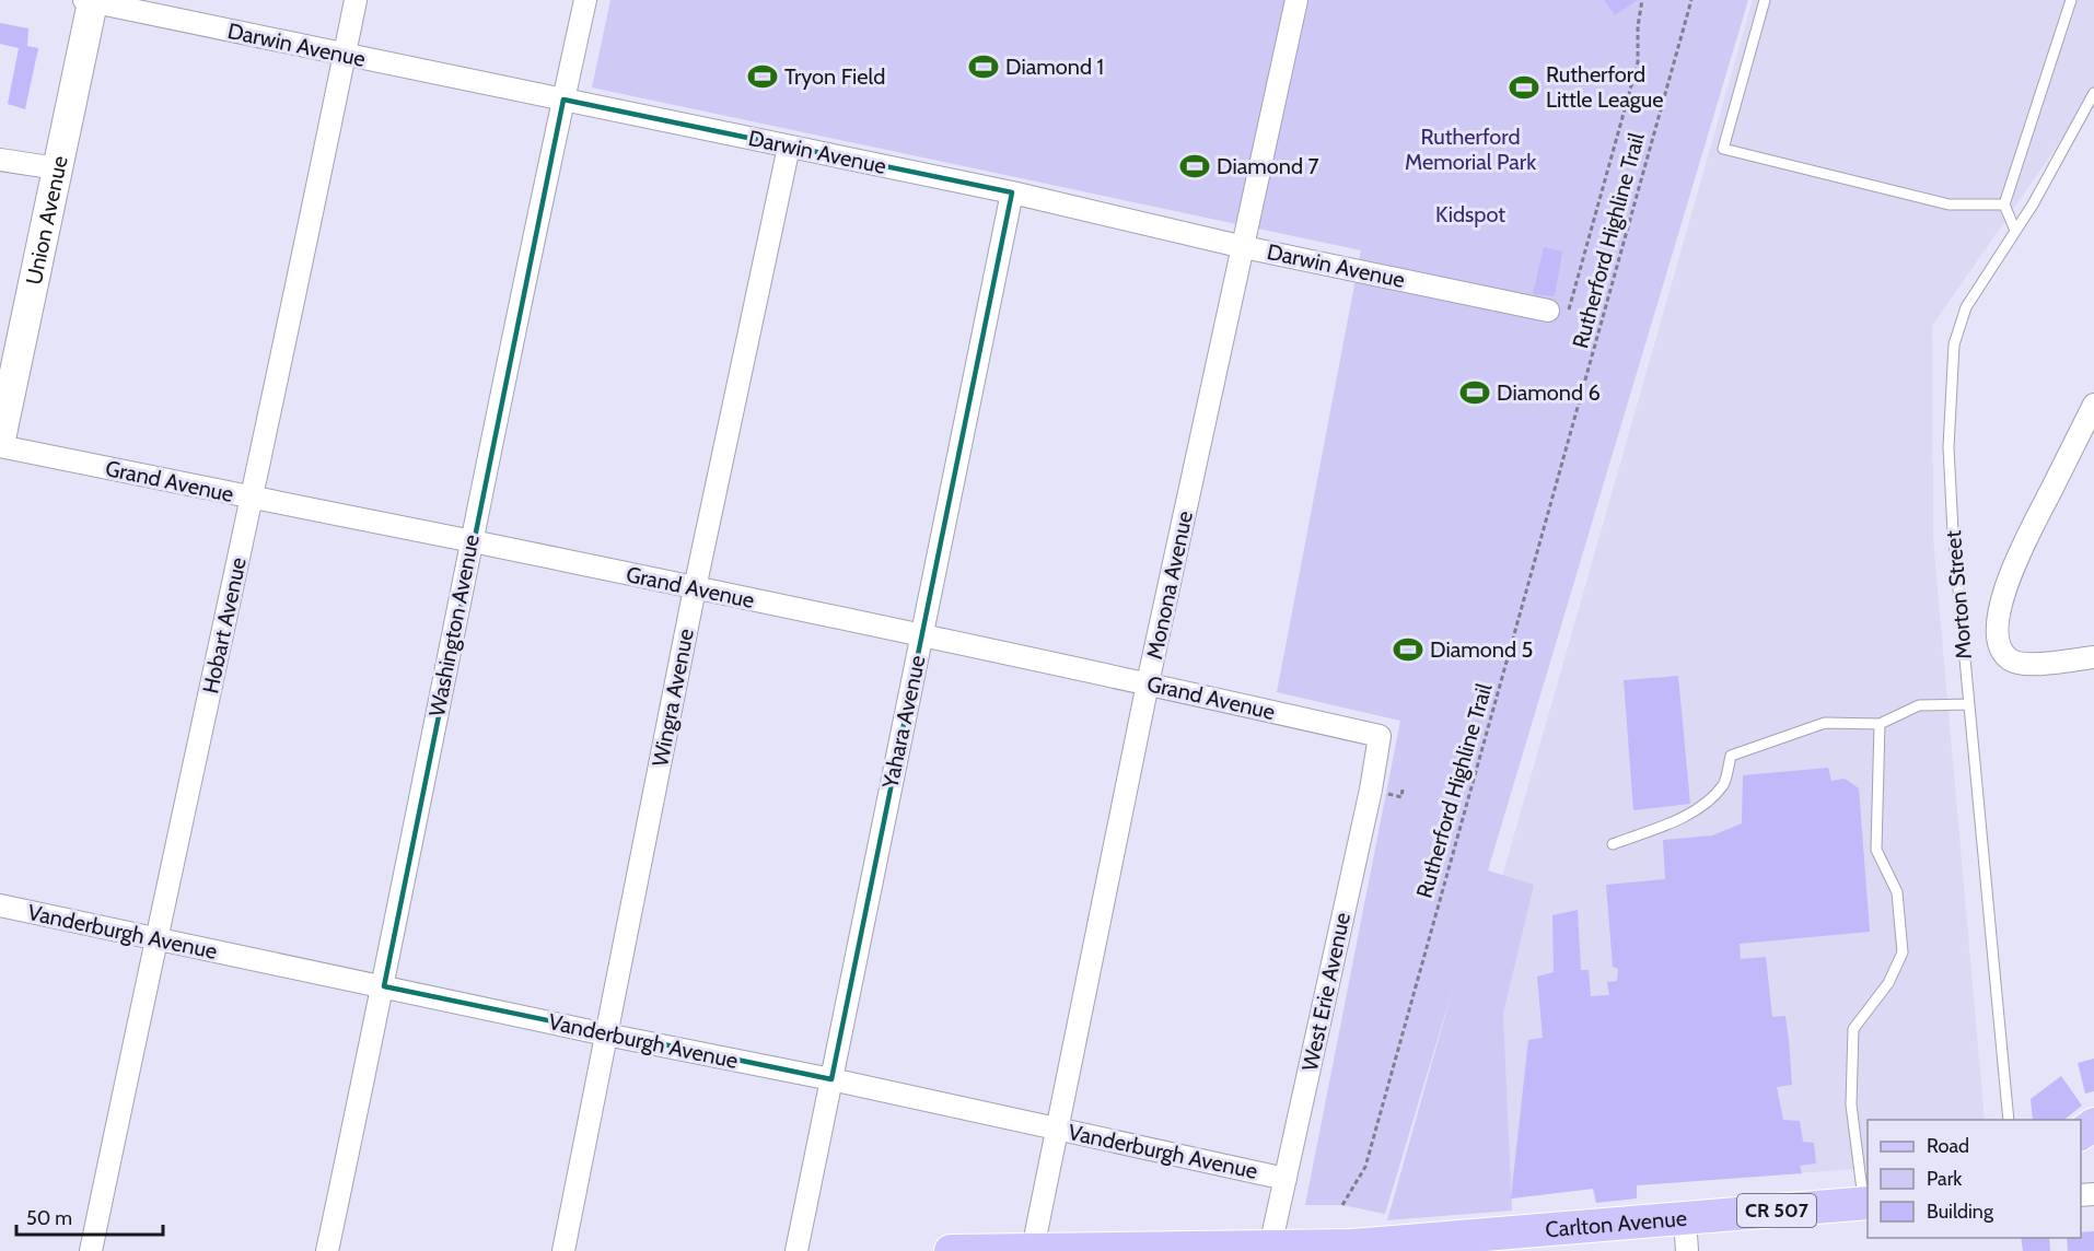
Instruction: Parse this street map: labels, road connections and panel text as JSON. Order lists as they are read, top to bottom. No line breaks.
{"streets":{"main road":["Union Avenue","CR 507","Carlton Avenue"],"street":["Darwin Avenue","Grand Avenue","Monona Avenue","Morton Street","Hobart Avenue","Washington Avenue","Wingra Avenue","Yahara Avenue","Vanderburgh Avenue","West Erie Avenue"],"path":["Rutherford Highline Trail"]},"crossings":[["Darwin Avenue","Union Avenue"],["Darwin Avenue","Monona Avenue"],["Darwin Avenue","Hobart Avenue"],["Darwin Avenue","Washington Avenue"],["Darwin Avenue","Wingra Avenue"],["Darwin Avenue","Yahara Avenue"],["Union Avenue","Grand Avenue"],["Grand Avenue","Monona Avenue"],["Grand Avenue","Hobart Avenue"],["Grand Avenue","Washington Avenue"],["Grand Avenue","Wingra Avenue"],["Grand Avenue","Yahara Avenue"],["Grand Avenue","West Erie Avenue"],["Monona Avenue","Vanderburgh Avenue"],["Monona Avenue","CR 507"],["Hobart Avenue","Vanderburgh Avenue"],["Washington Avenue","Vanderburgh Avenue"],["Wingra Avenue","Vanderburgh Avenue"],["Yahara Avenue","Vanderburgh Avenue"],["Vanderburgh Avenue","West Erie Avenue"],["West Erie Avenue","CR 507"],["West Erie Avenue","Carlton Avenue"],["CR 507","Carlton Avenue"]],"parks":["Rutherford Memorial Park","Kidspot"],"places":{"sports":["Diamond 1","Tryon Field","Rutherford Little League","Diamond 7","Diamond 6","Diamond 5"]},"legend":["Road","Park","Building"],"scale_bar":"50 m"}
